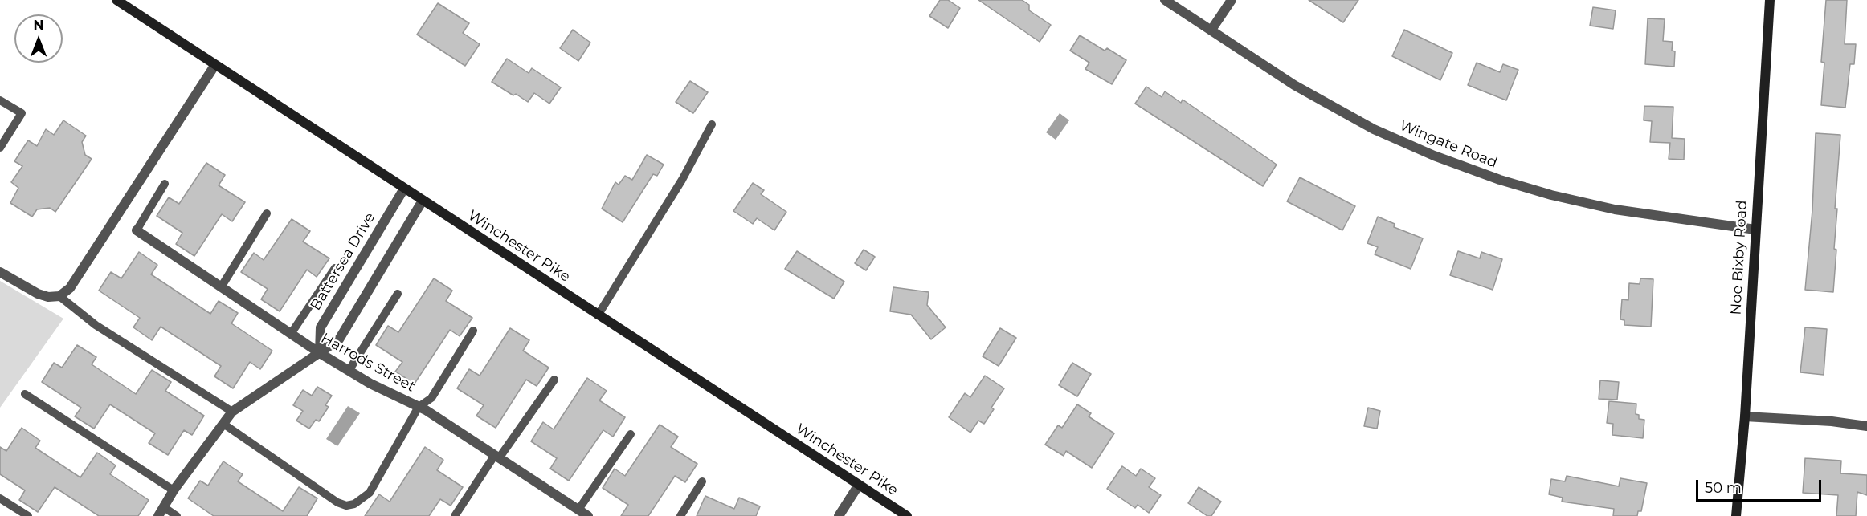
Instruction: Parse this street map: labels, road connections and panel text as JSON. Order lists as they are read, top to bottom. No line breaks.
{"streets":{"main road":["Winchester Pike","Noe Bixby Road"],"street":["Wingate Road","Battersea Drive","Harrods Street"]},"crossings":[["Wingate Road","Noe Bixby Road"],["Winchester Pike","Battersea Drive"],["Battersea Drive","Harrods Street"]],"scale_bar":"50 m","north":"top"}
